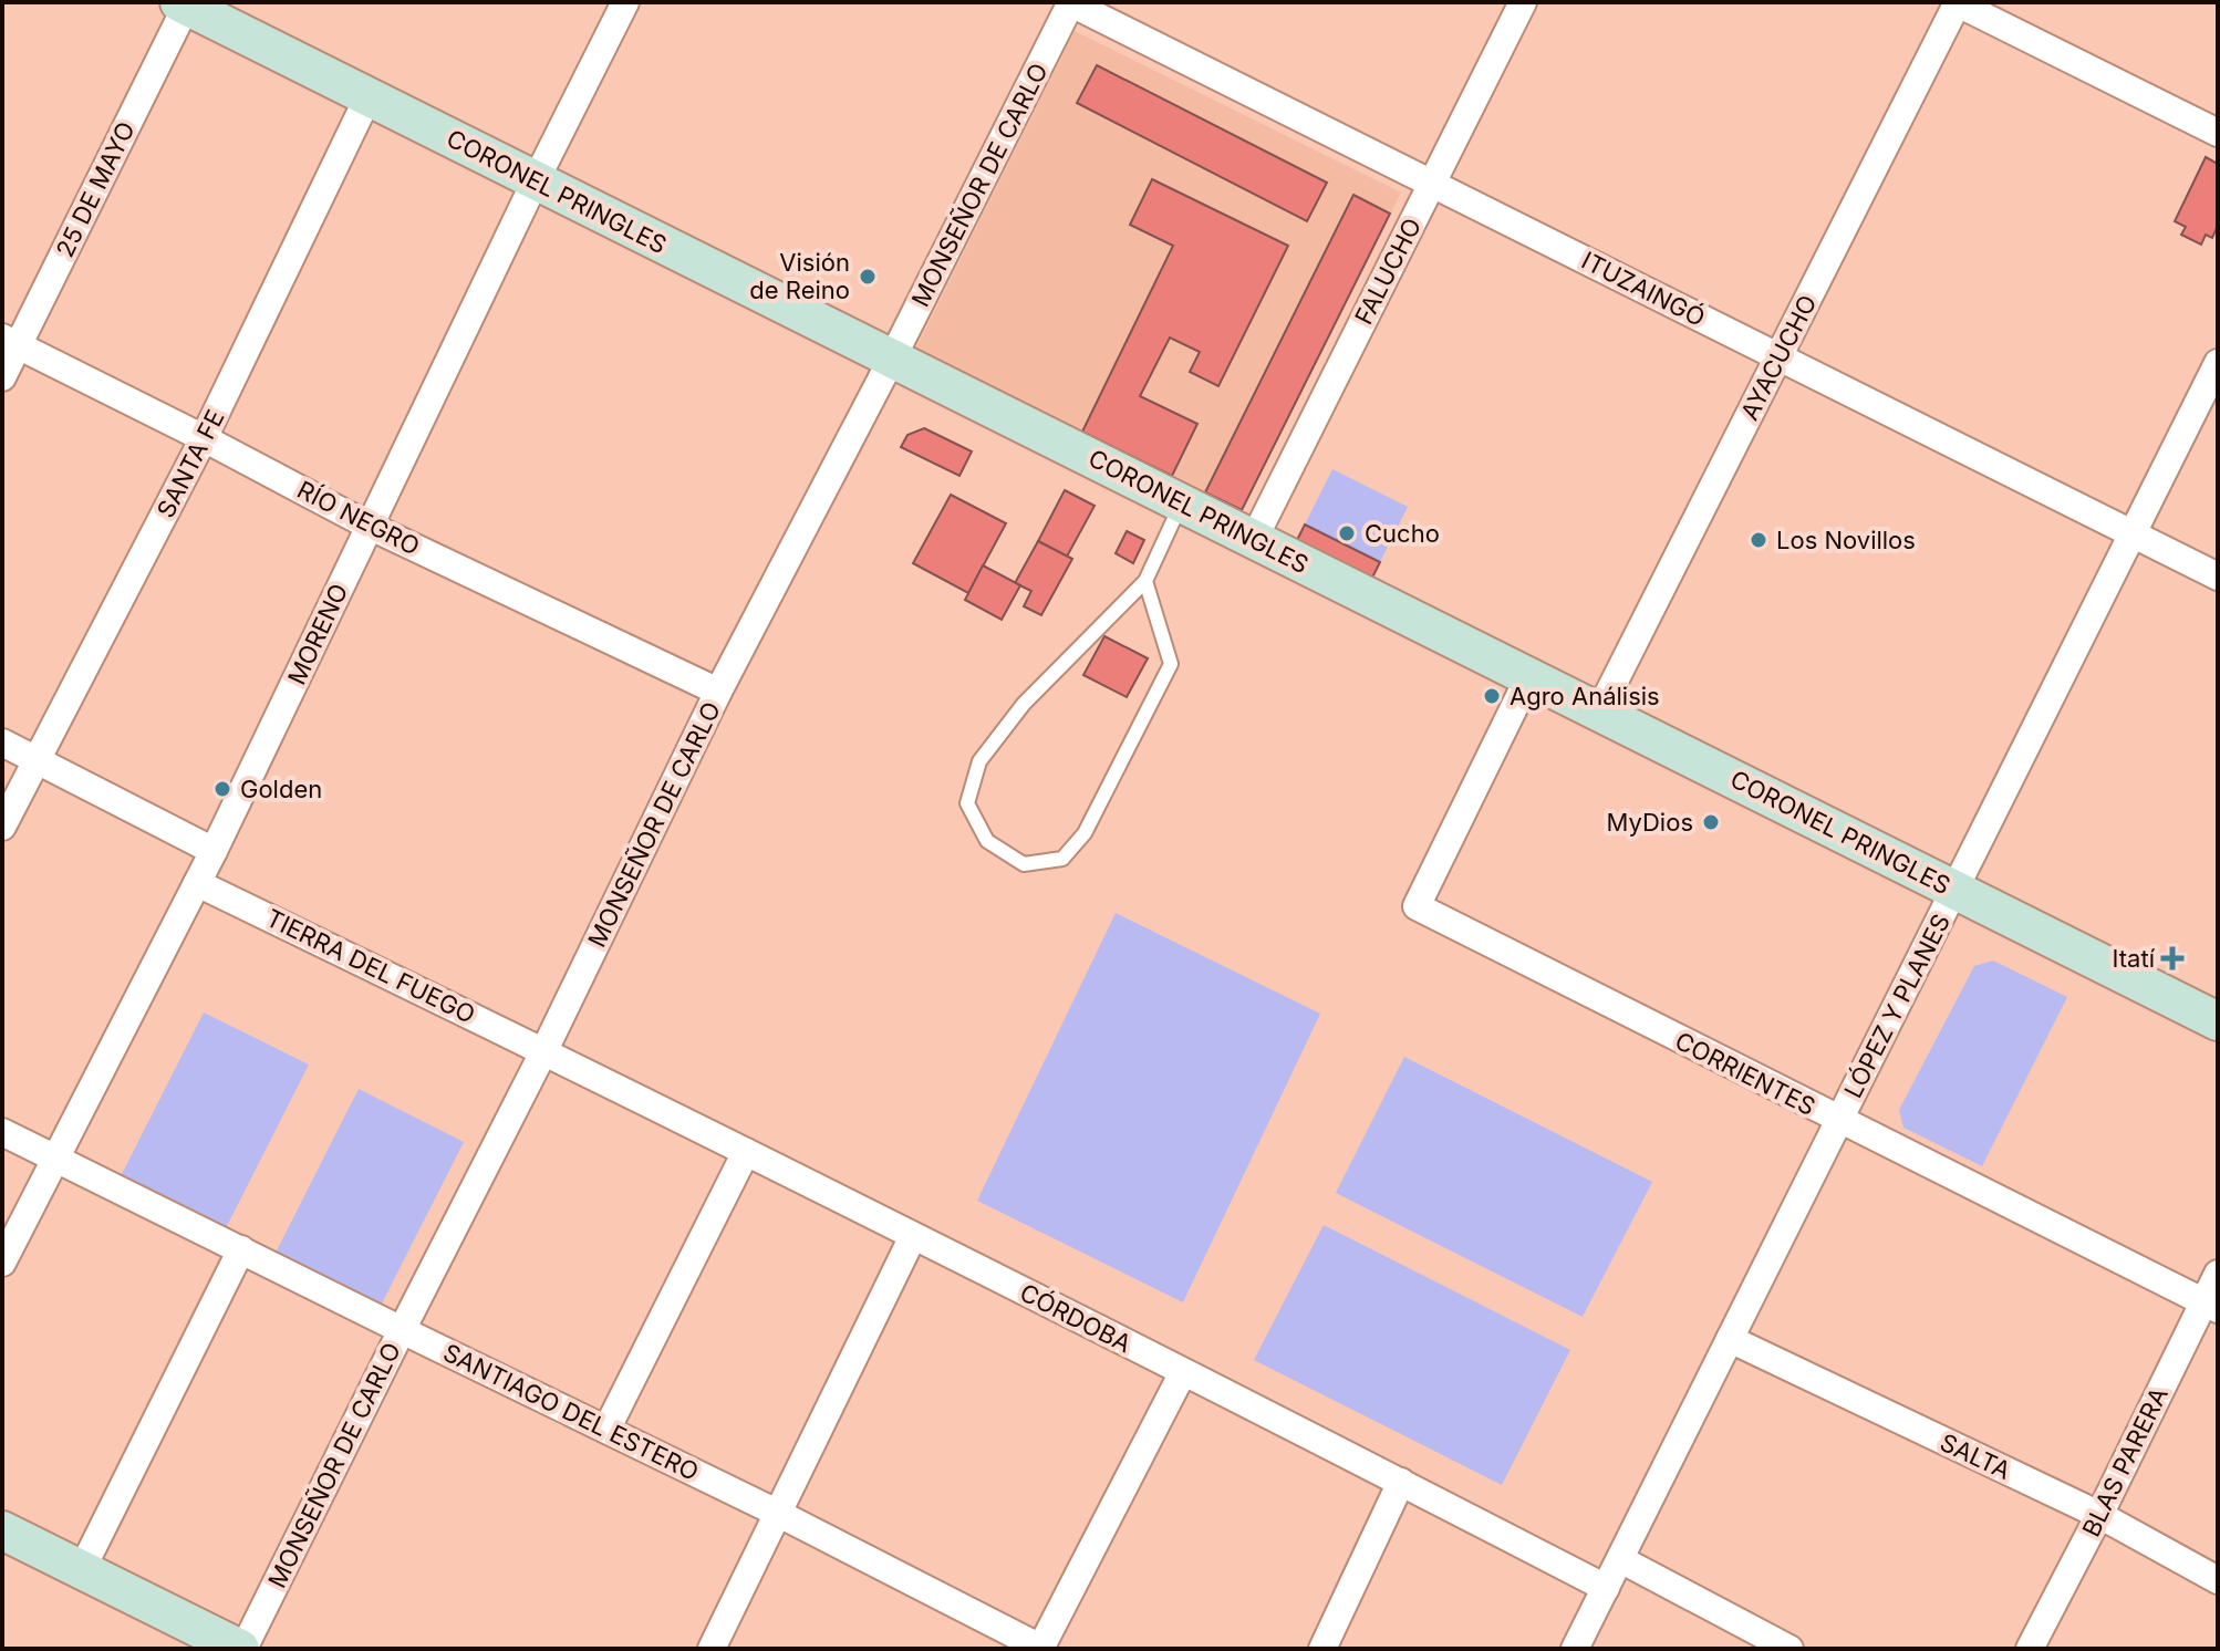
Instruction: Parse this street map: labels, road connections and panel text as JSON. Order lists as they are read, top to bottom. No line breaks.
{"streets":{"main road":["CORONEL PRINGLES"],"street":["MONSEÑOR DE CARLO","25 DE MAYO","FALUCHO","ITUZAINGÓ","AYACUCHO","SANTA FE","RÍO NEGRO","MORENO","TIERRA DEL FUEGO","LÓPEZ Y PLANES","CORRIENTES","CÓRDOBA","SANTIAGO DEL ESTERO","SALTA","BLAS PARERA"]},"crossings":[["MONSEÑOR DE CARLO","CORONEL PRINGLES"],["MONSEÑOR DE CARLO","ITUZAINGÓ"],["MONSEÑOR DE CARLO","RÍO NEGRO"],["MONSEÑOR DE CARLO","TIERRA DEL FUEGO"],["MONSEÑOR DE CARLO","CÓRDOBA"],["MONSEÑOR DE CARLO","SANTIAGO DEL ESTERO"],["25 DE MAYO","CORONEL PRINGLES"],["25 DE MAYO","RÍO NEGRO"],["CORONEL PRINGLES","FALUCHO"],["CORONEL PRINGLES","AYACUCHO"],["CORONEL PRINGLES","SANTA FE"],["CORONEL PRINGLES","MORENO"],["CORONEL PRINGLES","LÓPEZ Y PLANES"],["CORONEL PRINGLES","CORRIENTES"],["FALUCHO","ITUZAINGÓ"],["ITUZAINGÓ","AYACUCHO"],["ITUZAINGÓ","LÓPEZ Y PLANES"],["SANTA FE","RÍO NEGRO"],["RÍO NEGRO","MORENO"],["MORENO","TIERRA DEL FUEGO"],["MORENO","SANTIAGO DEL ESTERO"],["TIERRA DEL FUEGO","CÓRDOBA"],["LÓPEZ Y PLANES","CORRIENTES"],["LÓPEZ Y PLANES","CÓRDOBA"],["LÓPEZ Y PLANES","SALTA"],["CORRIENTES","BLAS PARERA"],["SALTA","BLAS PARERA"]],"places":{"other":["Visión de Reino","Cucho","Los Novillos","Agro Análisis","Golden","MyDios"],"health":["Itatí"]}}
